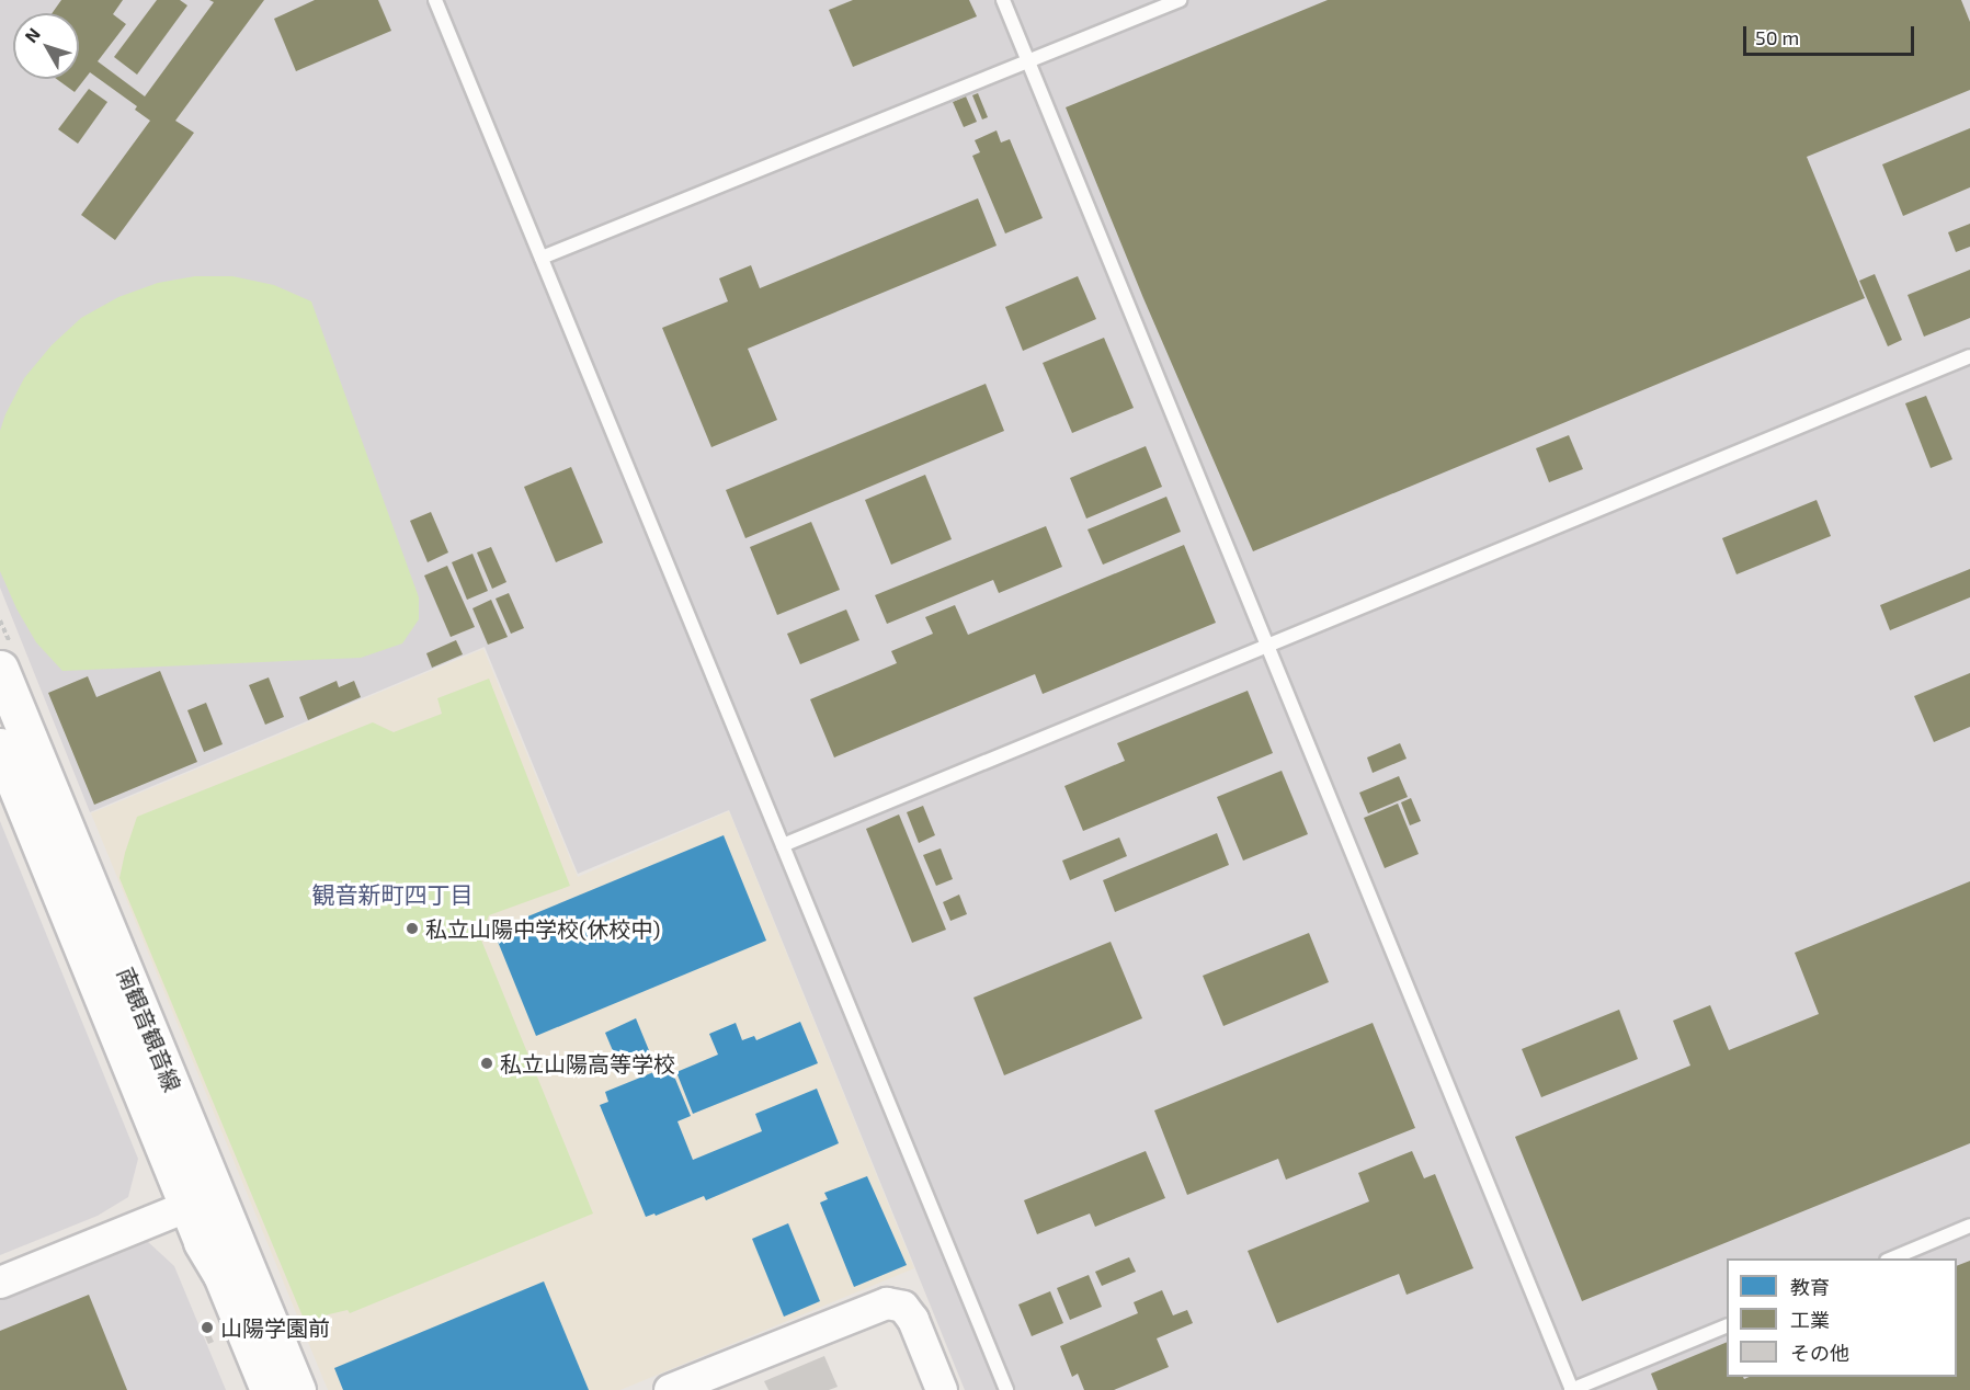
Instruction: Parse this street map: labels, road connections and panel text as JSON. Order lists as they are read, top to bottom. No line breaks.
{"streets":{"main road":["南観音観音線"]},"districts":["観音新町四丁目"],"places":["私立山陽中学校(休校中)","私立山陽高等学校","山陽学園前"],"legend":["教育","工業","その他"],"scale_bar":"50 m","north":"top left"}
